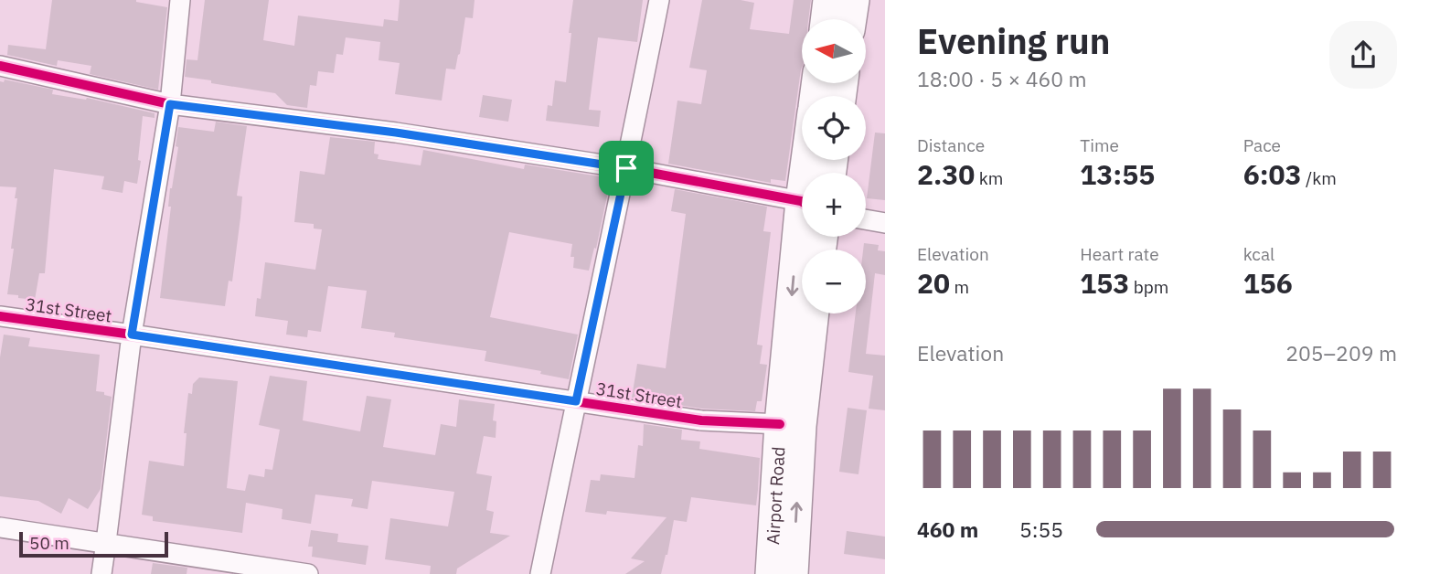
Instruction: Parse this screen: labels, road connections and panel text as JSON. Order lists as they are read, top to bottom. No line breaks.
{"streets":{"main road":["Airport Road"],"street":["31st Street"]},"crossings":[["31st Street","Airport Road"]],"scale_bar":"50 m","north":"left","page":{"heading":["Evening run","18:00 · 5 × 460 m"],"map_buttons":["+","−"],"stats":[["Distance","2.30 km"],["Time","13:55"],["Pace","6:03 /km"],["Elevation","20 m"],["Heart rate","153 bpm"],["kcal","156"]],"chart":["Elevation","205–209 m"],"list":[{"name":"460 m","note":"5:55"}],"scale":"50 m"}}
